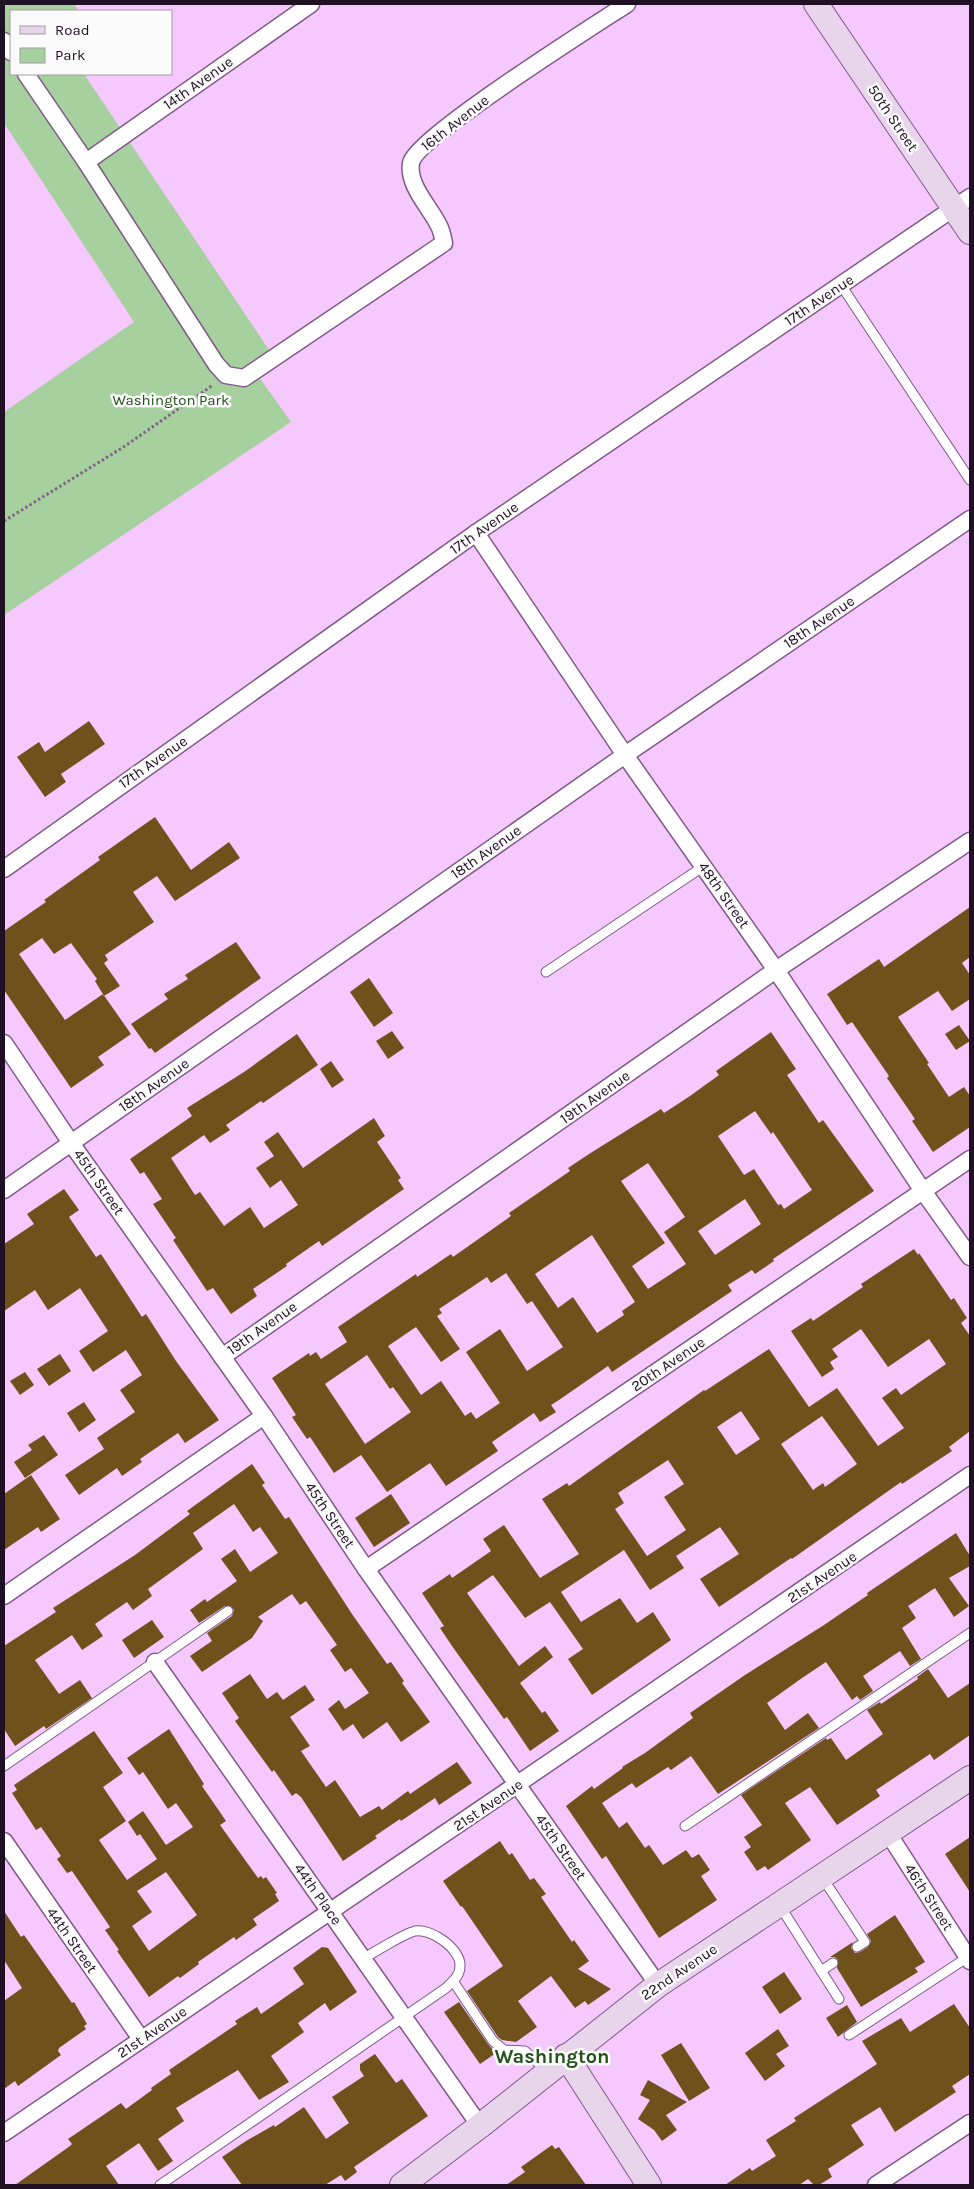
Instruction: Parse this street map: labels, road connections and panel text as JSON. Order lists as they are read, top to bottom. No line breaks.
{"streets":{"street":["14th Avenue","50th Street","16th Avenue","17th Avenue","18th Avenue","48th Street","19th Avenue","45th Street","20th Avenue","21st Avenue","44th Place","46th Street","44th Street","22nd Avenue"]},"crossings":[["50th Street","17th Avenue"],["17th Avenue","48th Street"],["18th Avenue","48th Street"],["18th Avenue","45th Street"],["48th Street","19th Avenue"],["48th Street","20th Avenue"],["19th Avenue","45th Street"],["45th Street","20th Avenue"],["45th Street","21st Avenue"],["45th Street","22nd Avenue"],["21st Avenue","44th Place"],["21st Avenue","44th Street"],["44th Place","22nd Avenue"],["46th Street","22nd Avenue"]],"districts":["Washington"],"parks":["Washington Park"],"legend":["Road","Park"]}
